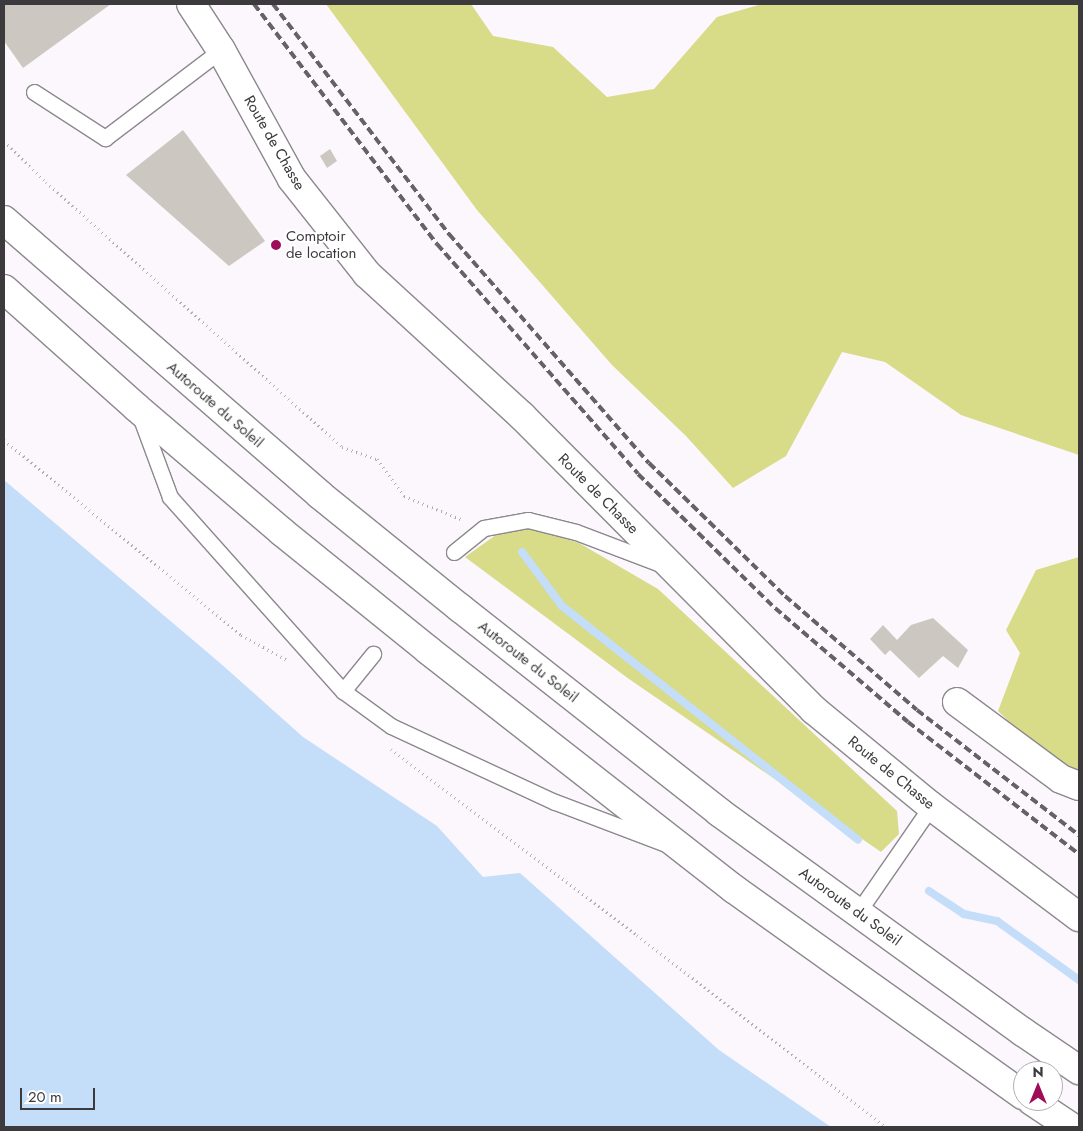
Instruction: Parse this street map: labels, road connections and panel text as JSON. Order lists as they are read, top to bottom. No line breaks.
{"streets":{"main road":["Route de Chasse","Autoroute du Soleil"]},"places":["Comptoir de location"],"scale_bar":"20 m","north":"top"}
